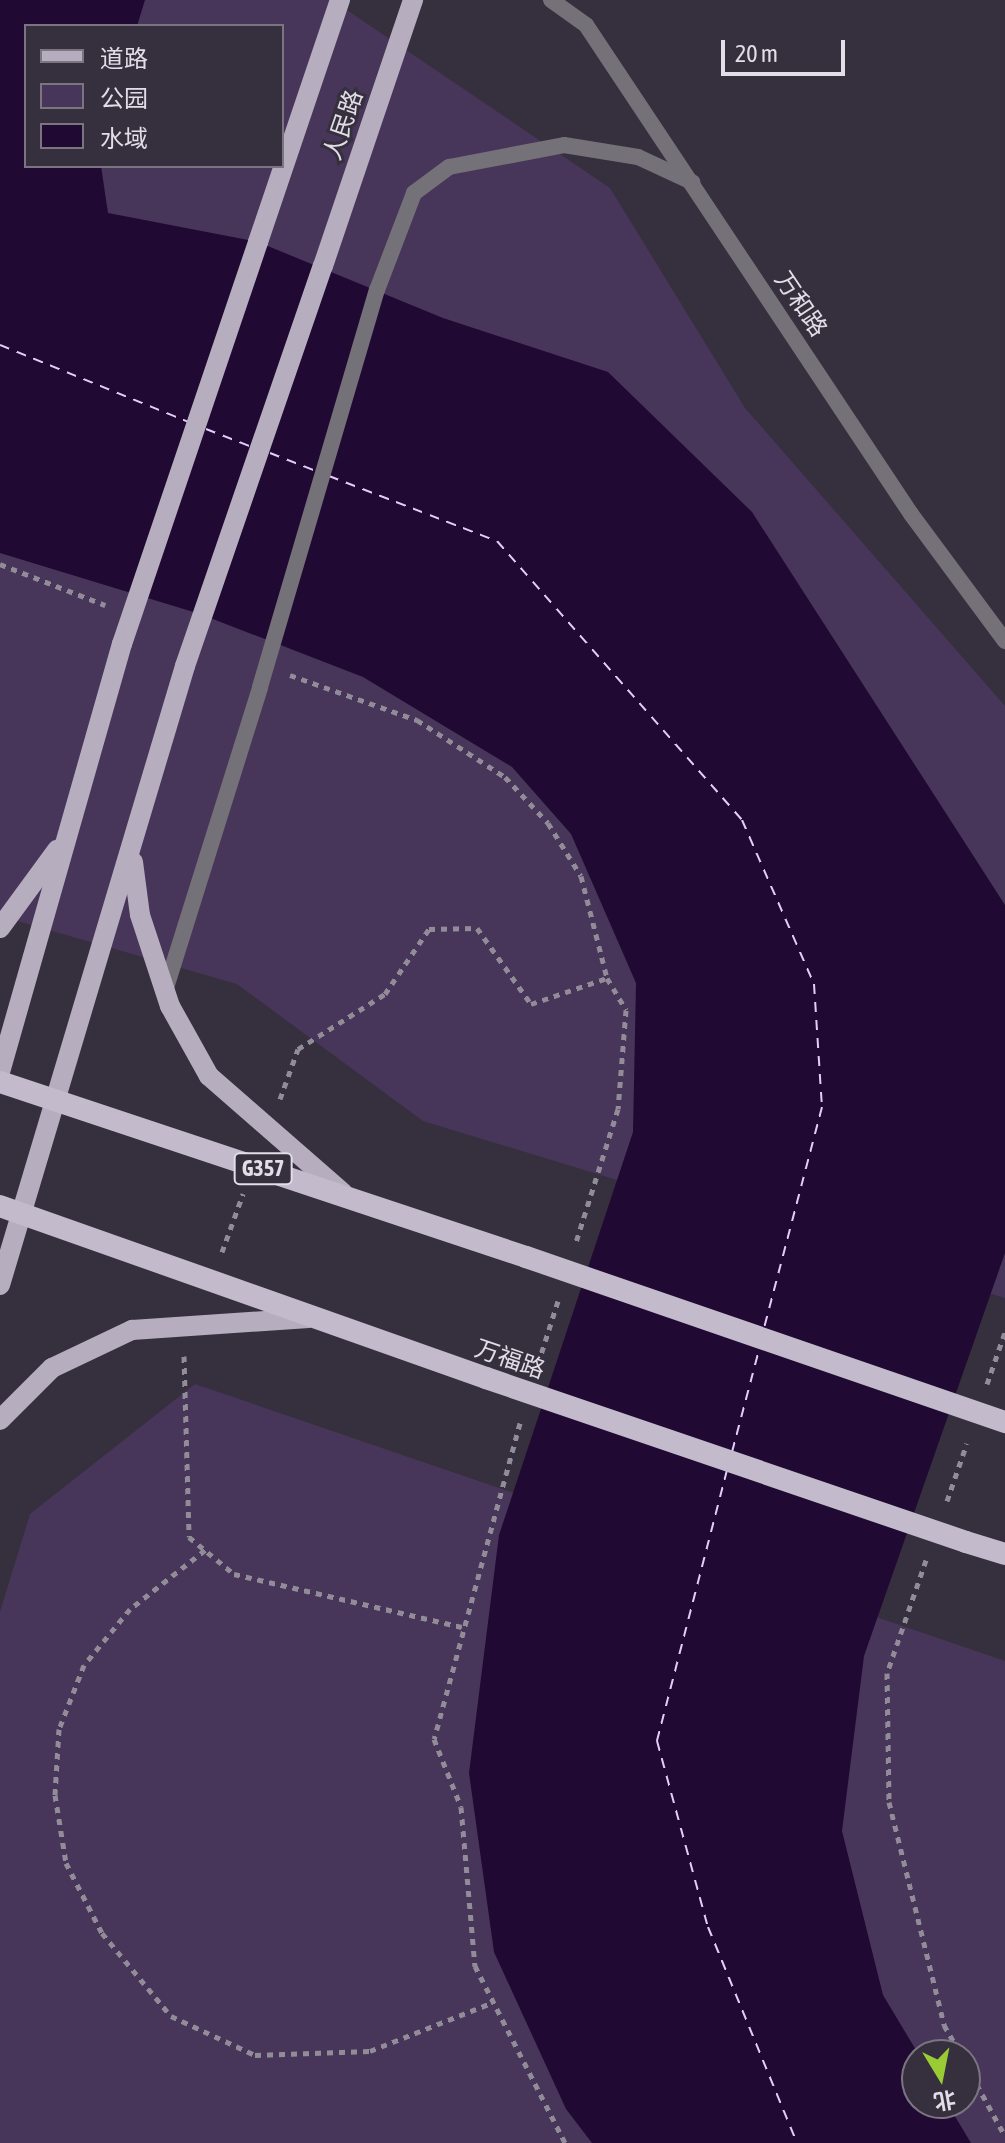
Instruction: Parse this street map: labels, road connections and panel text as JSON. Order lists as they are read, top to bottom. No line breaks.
{"streets":{"highway":["G357","万福路"],"main road":["人民路"],"street":["万和路"]},"crossings":[["人民路","G357"],["人民路","万福路"]],"legend":["道路","公园","水域"],"scale_bar":"20 m","north":"bottom"}
